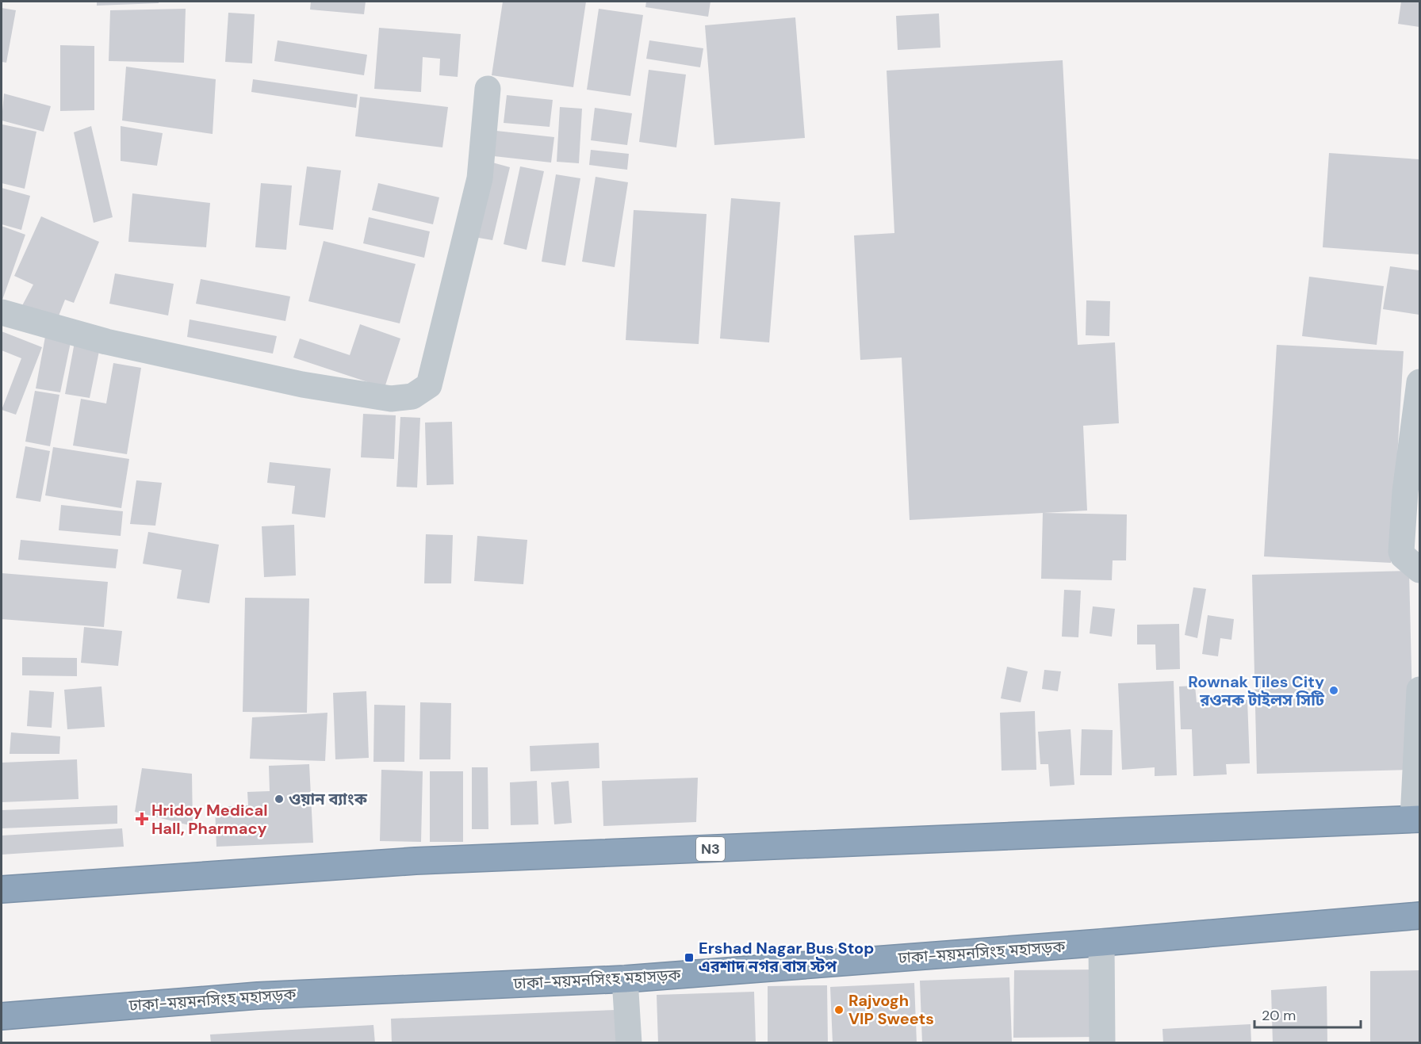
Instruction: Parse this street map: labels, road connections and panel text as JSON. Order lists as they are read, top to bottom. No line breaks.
{"streets":{"highway":["N3","ঢাকা-ময়মনসিংহ মহাসড়ক"]},"places":{"other":["Rownak Tiles City রওনক টাইলস সিটি","ওয়ান ব্যাংক","Rajvogh VIP Sweets"],"health":["Hridoy Medical Hall, Pharmacy"],"transit":["Ershad Nagar Bus Stop এরশাদ নগর বাস স্টপ"]},"scale_bar":"20 m"}
